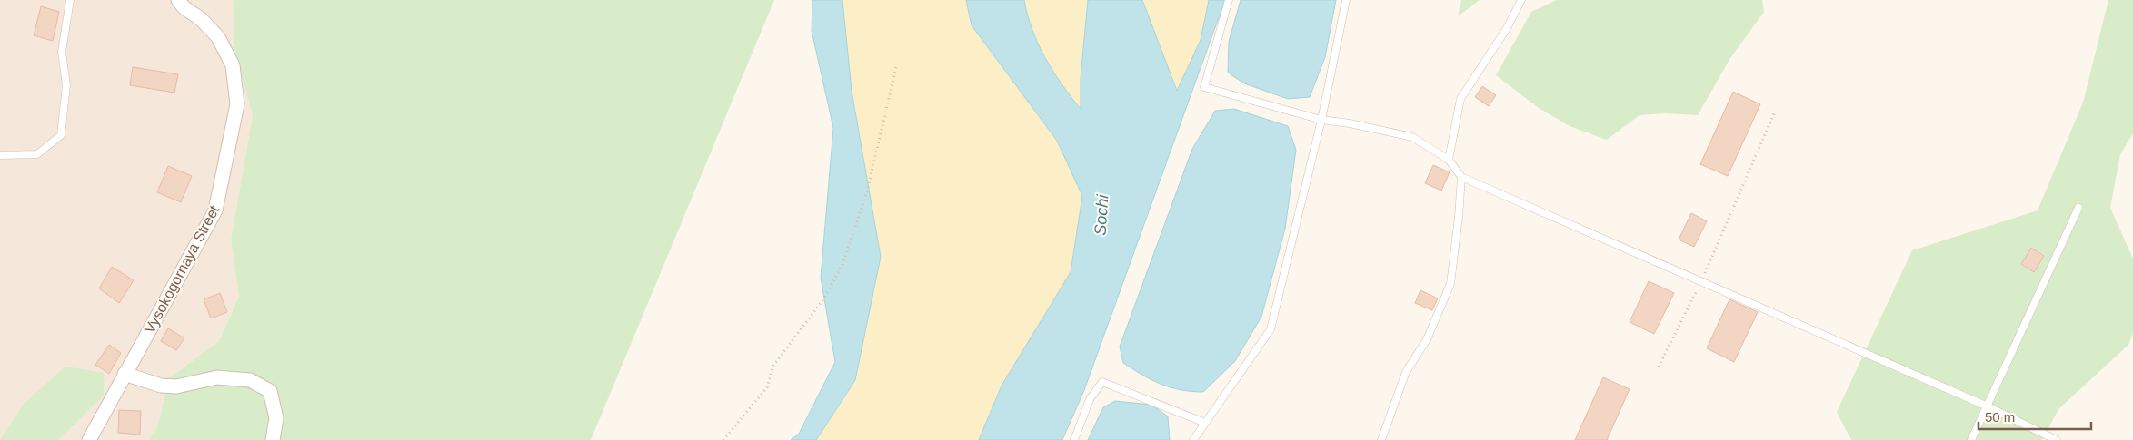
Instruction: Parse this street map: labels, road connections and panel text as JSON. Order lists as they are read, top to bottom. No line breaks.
{"streets":{"street":["Vysokogornaya Street"]},"water":["Sochi"],"scale_bar":"50 m"}
